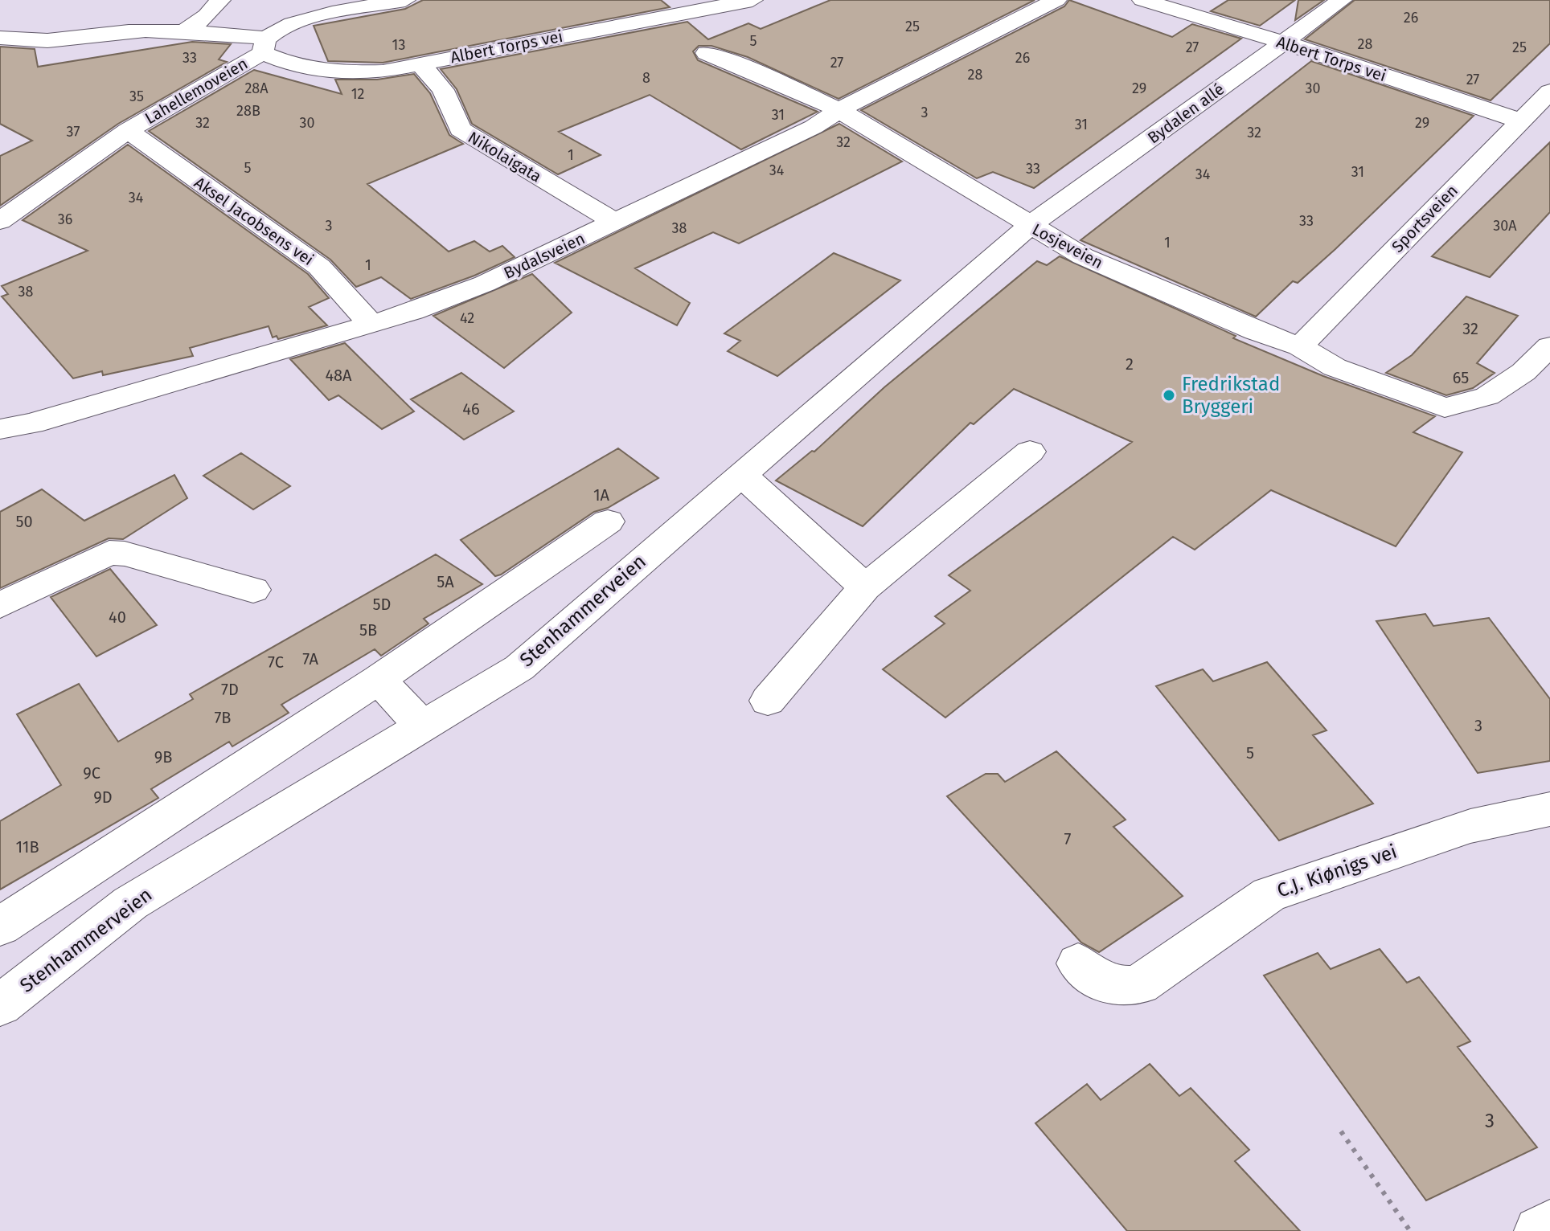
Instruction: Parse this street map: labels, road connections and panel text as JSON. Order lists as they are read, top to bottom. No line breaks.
{"streets":{"street":["Albert Torps vei","Lahellemoveien","Bydalen allé","Nikolaigata","Sportsveien","Aksel Jacobsens vei","Losjeveien","Bydalsveien","Stenhammerveien","C.J. Kiønigs vei"]},"crossings":[["Albert Torps vei","Lahellemoveien"],["Albert Torps vei","Bydalen allé"],["Albert Torps vei","Nikolaigata"],["Albert Torps vei","Sportsveien"],["Lahellemoveien","Aksel Jacobsens vei"],["Bydalen allé","Losjeveien"],["Bydalen allé","Stenhammerveien"],["Nikolaigata","Bydalsveien"],["Sportsveien","Losjeveien"],["Aksel Jacobsens vei","Bydalsveien"],["Losjeveien","Bydalsveien"],["Losjeveien","Stenhammerveien"]],"places":["Fredrikstad Bryggeri"],"house_numbers":["26","25","5","28","13","27","25","33","26","27","28","8","27","28A","29","30","12","35","28B","3","31","32","30","29","31","37","32","32","1","5","33","34","31","34","34","36","33","3","30A","38","1","1","38","42","32","2","48A","65","46","1A","50","5A","5D","40","5B","7A","7C","7D","7B","3","5","9B","9C","9D","7","11B","3"]}
